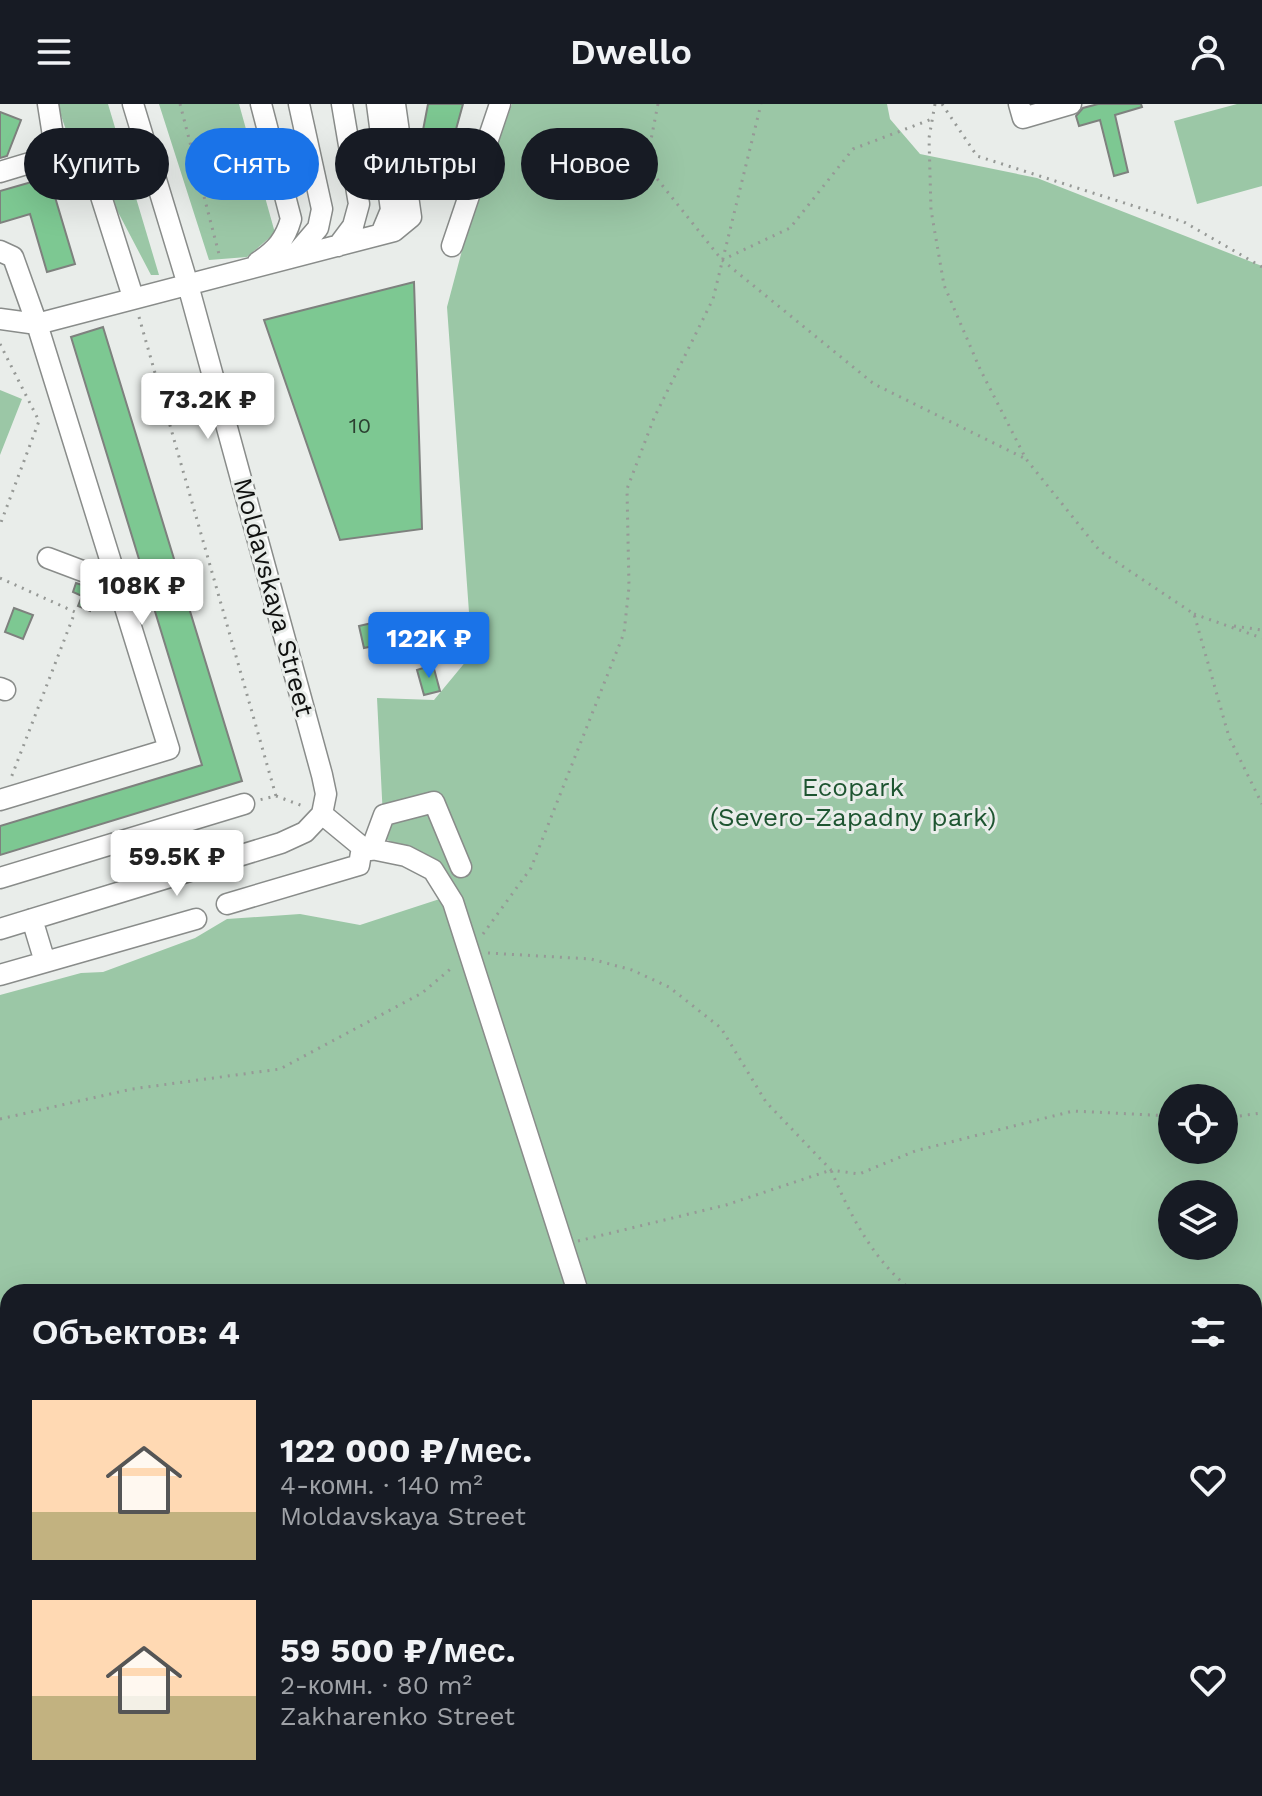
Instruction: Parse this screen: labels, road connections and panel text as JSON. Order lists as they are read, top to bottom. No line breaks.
{"streets":{"street":["Moldavskaya Street"]},"parks":["Ecopark (Severo-Zapadny park)"],"house_numbers":["10"],"page":{"header":"Dwello","chip":["Купить","Снять","Фильтры","Новое"],"price":["73.2K ₽","108K ₽","122K ₽","59.5K ₽"],"heading":"Объектов: 4","list":[{"name":"122 000 ₽/мес.","note":"4-комн. · 140 m² · Moldavskaya Street"},{"name":"59 500 ₽/мес.","note":"2-комн. · 80 m² · Zakharenko Street"}]}}
